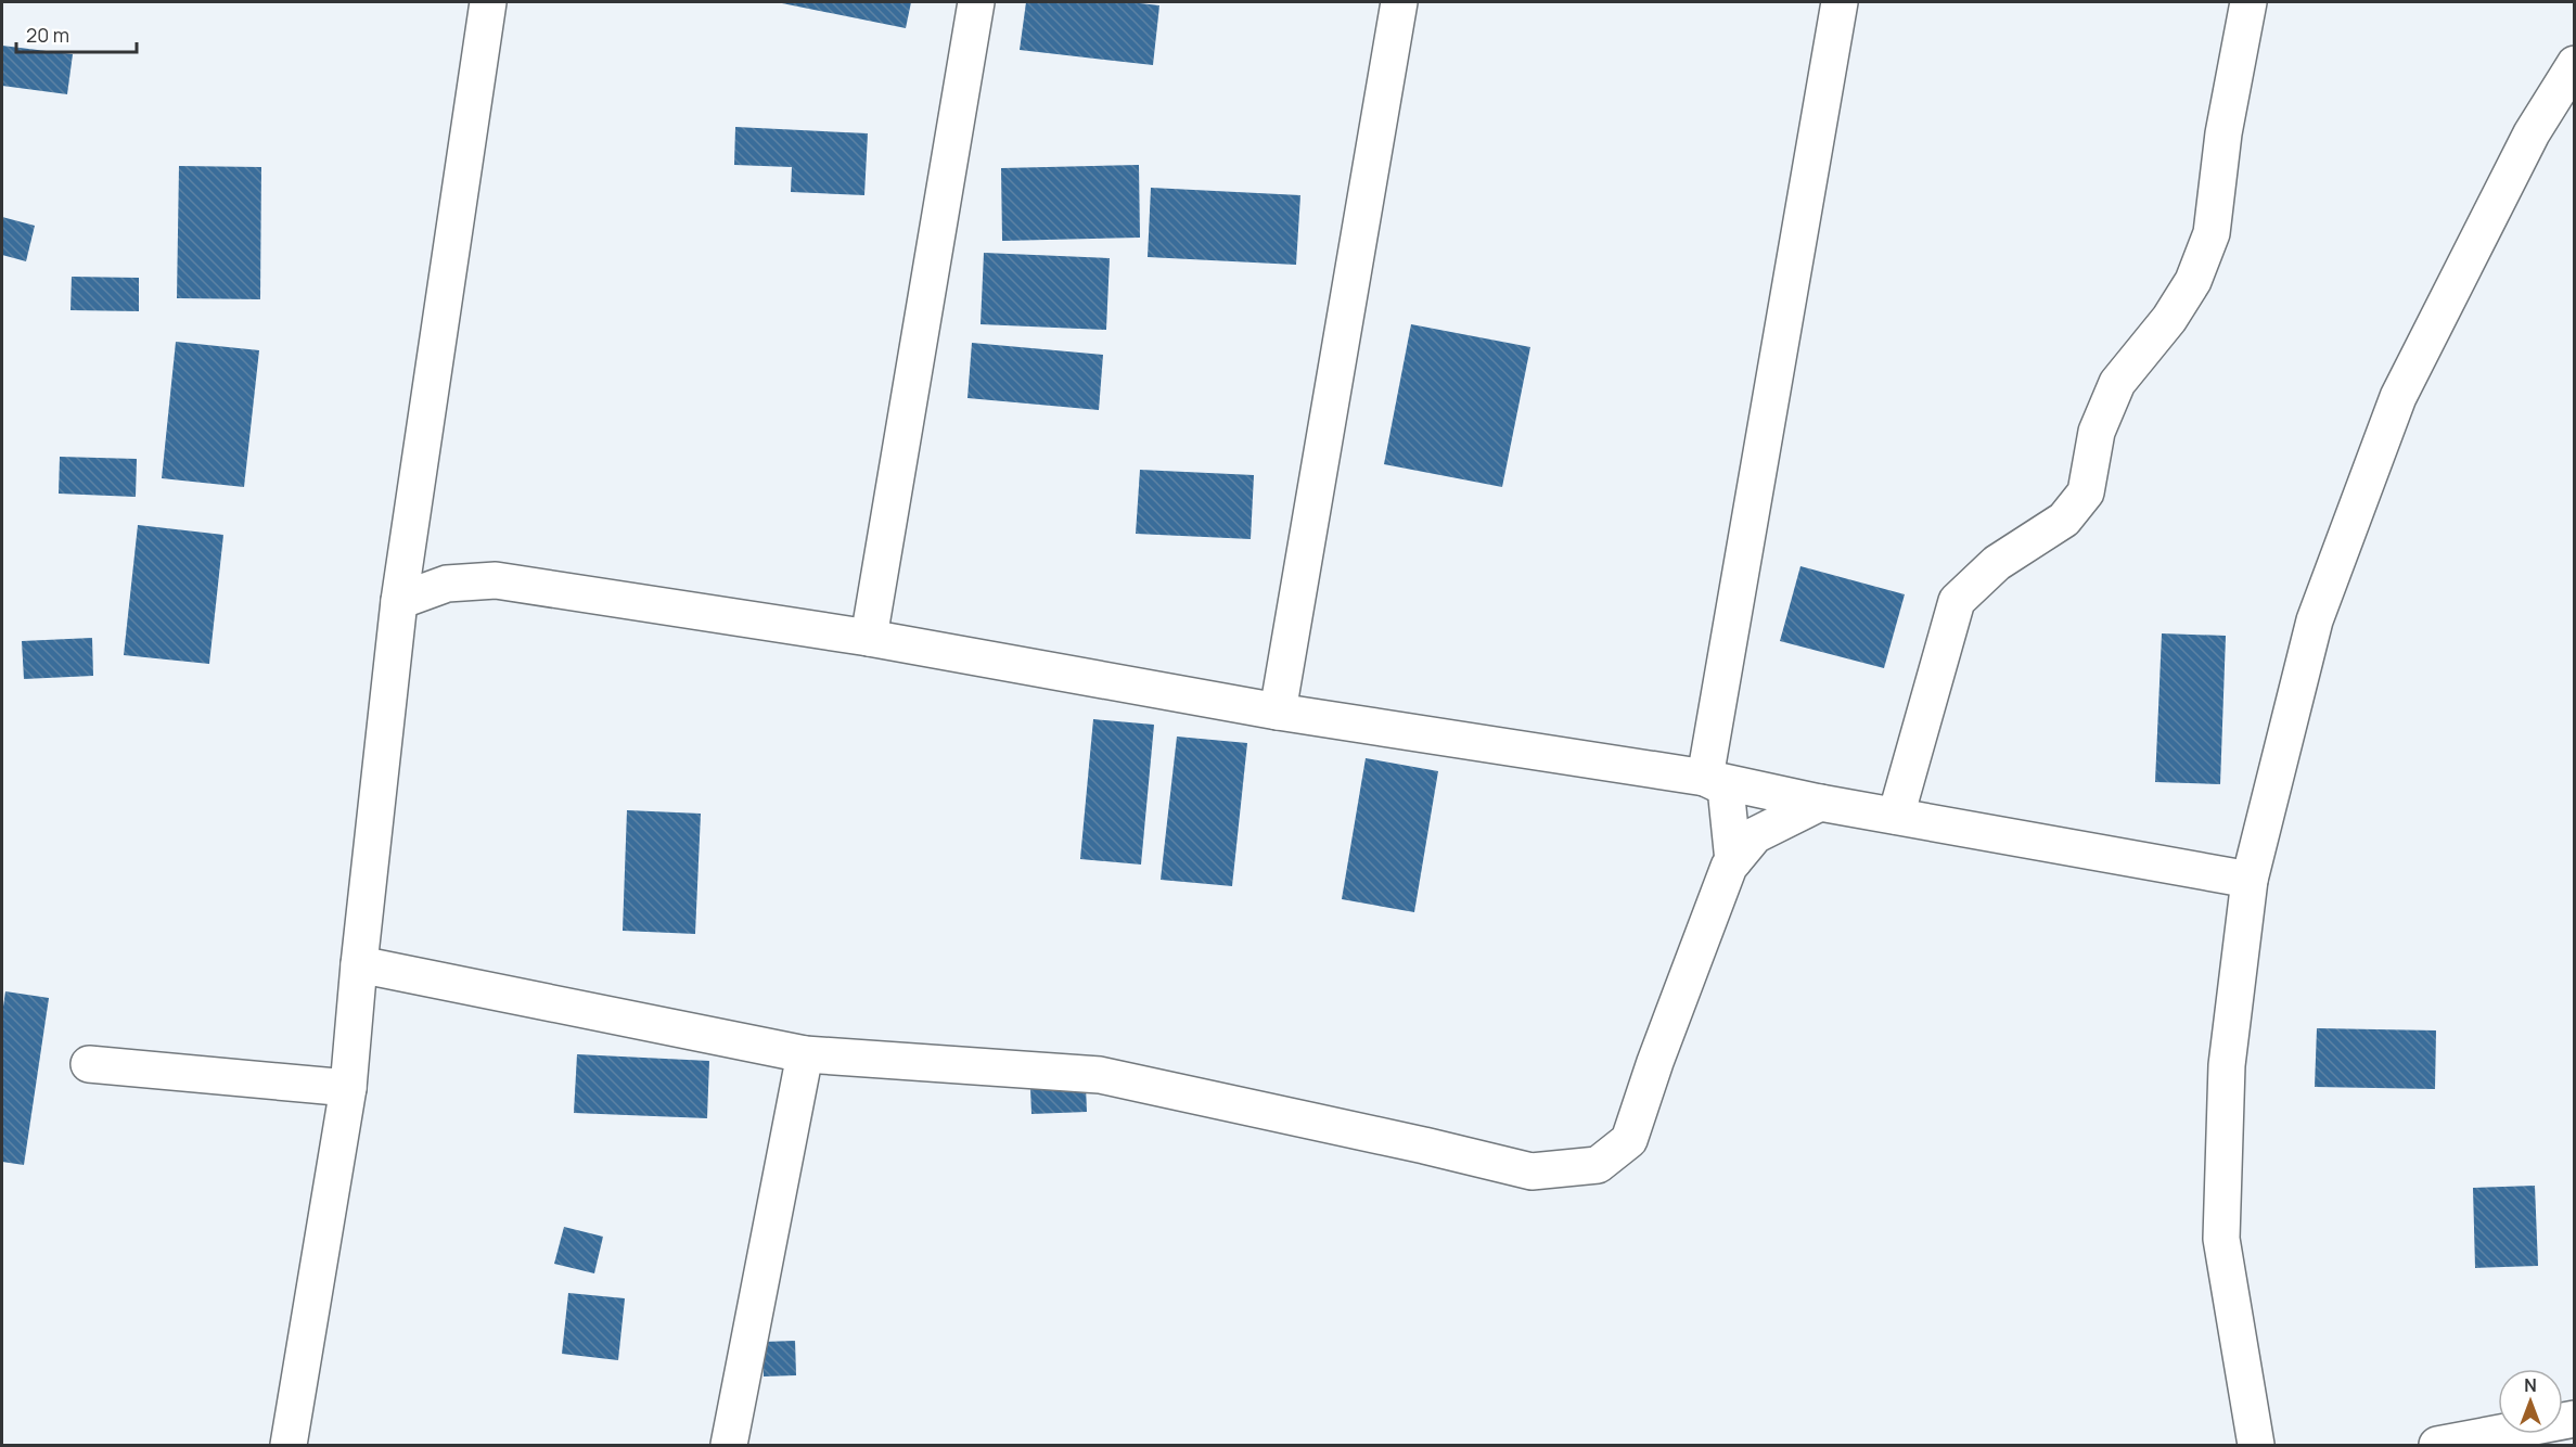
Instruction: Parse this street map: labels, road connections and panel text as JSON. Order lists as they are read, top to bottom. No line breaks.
{"scale_bar":"20 m","north":"top"}
